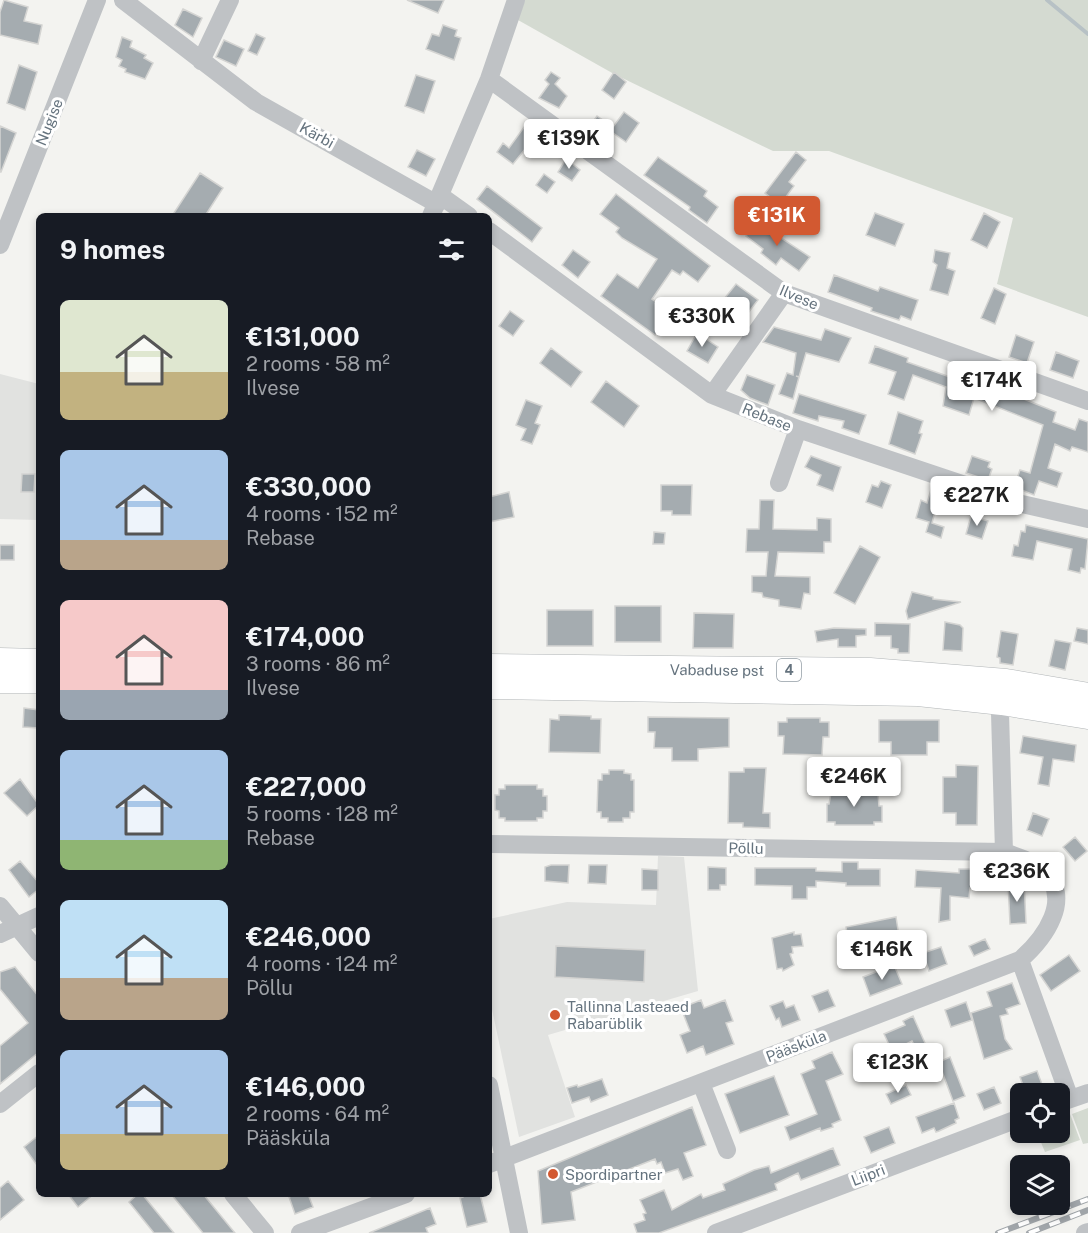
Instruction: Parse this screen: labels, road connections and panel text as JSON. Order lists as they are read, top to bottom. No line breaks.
{"streets":{"highway":["Vabaduse pst","4"],"street":["Nugise","Kärbi","Ilvese","Rebase","Põllu","Pääsküla","Liipri"]},"crossings":[["Põllu","Pääsküla"]],"places":["Tallinna Lasteaed Rabarüblik","Spordipartner"],"page":{"price":["€139K","€131K","€330K","€174K","€227K","€246K","€236K","€146K","€123K"],"heading":"9 homes","list":[{"name":"€131,000","note":"2 rooms · 58 m² · Ilvese"},{"name":"€330,000","note":"4 rooms · 152 m² · Rebase"},{"name":"€174,000","note":"3 rooms · 86 m² · Ilvese"},{"name":"€227,000","note":"5 rooms · 128 m² · Rebase"},{"name":"€246,000","note":"4 rooms · 124 m² · Põllu"},{"name":"€146,000","note":"2 rooms · 64 m² · Pääsküla"}]}}
